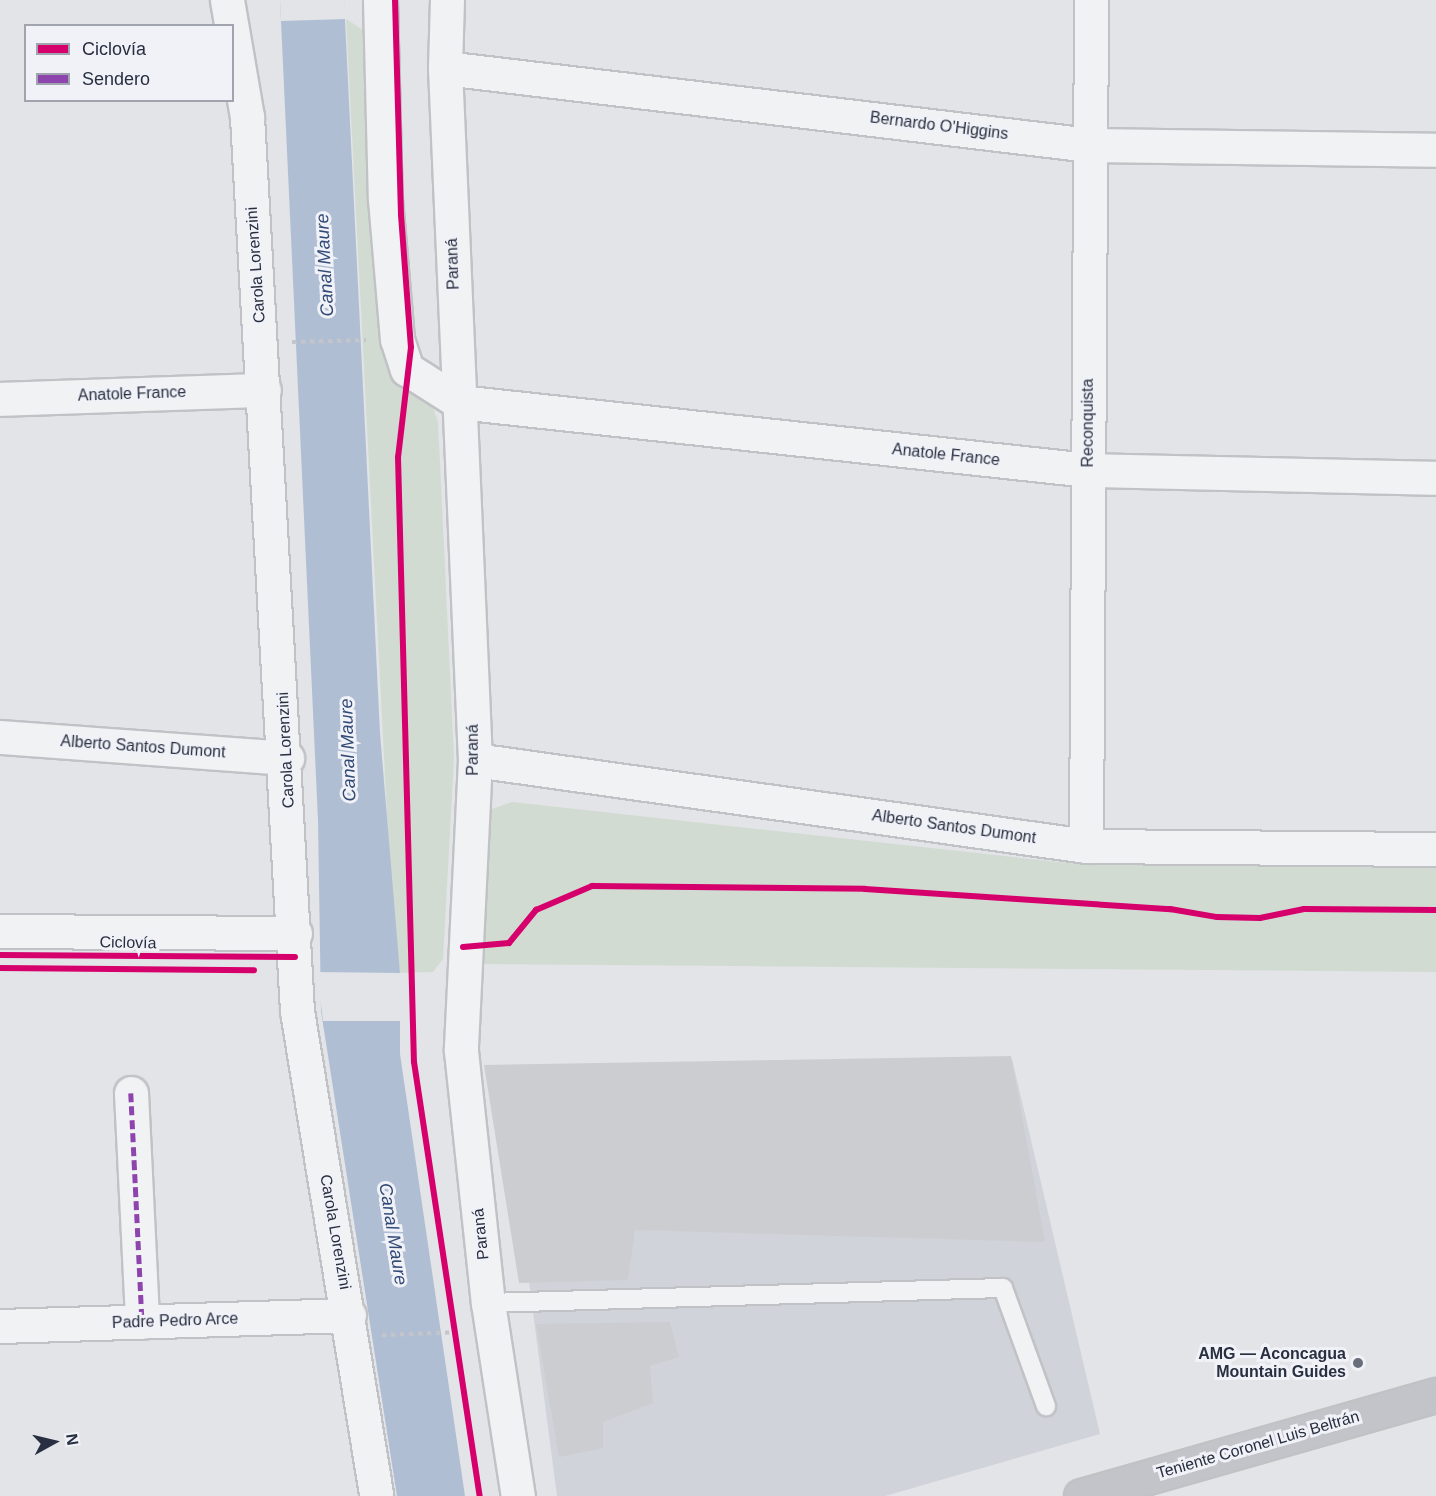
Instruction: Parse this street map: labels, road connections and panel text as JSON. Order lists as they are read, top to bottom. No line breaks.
{"streets":{"main road":["Teniente Coronel Luis Beltrán"],"street":["Bernardo O'Higgins","Paraná","Carola Lorenzini","Anatole France","Reconquista","Alberto Santos Dumont","Padre Pedro Arce"],"cycle path":["Ciclovía"]},"crossings":[["Bernardo O'Higgins","Paraná"],["Bernardo O'Higgins","Reconquista"],["Paraná","Anatole France"],["Paraná","Alberto Santos Dumont"],["Carola Lorenzini","Anatole France"],["Carola Lorenzini","Alberto Santos Dumont"],["Carola Lorenzini","Padre Pedro Arce"],["Anatole France","Reconquista"],["Reconquista","Alberto Santos Dumont"]],"water":["Canal Maure"],"places":["AMG — Aconcagua Mountain Guides"],"legend":["Ciclovía","Sendero"],"north":"right"}
